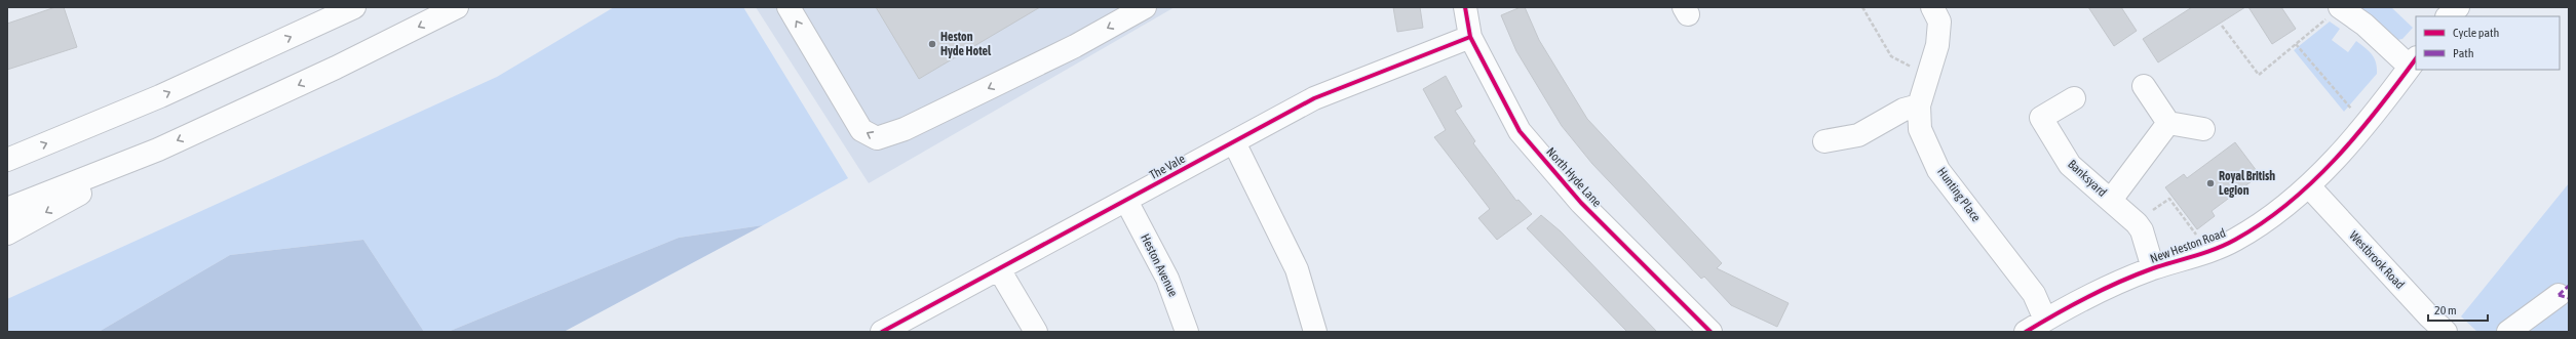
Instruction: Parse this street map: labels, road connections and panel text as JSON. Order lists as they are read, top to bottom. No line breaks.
{"streets":{"main road":["The Vale","North Hyde Lane","Banksyard","Hunting Place","New Heston Road","Westbrook Road","Heston Avenue"]},"crossings":[["The Vale","North Hyde Lane"],["The Vale","Heston Avenue"],["Banksyard","New Heston Road"],["Hunting Place","New Heston Road"],["New Heston Road","Westbrook Road"]],"places":["Heston Hyde Hotel","Royal British Legion"],"legend":["Cycle path","Path"],"scale_bar":"20 m"}
